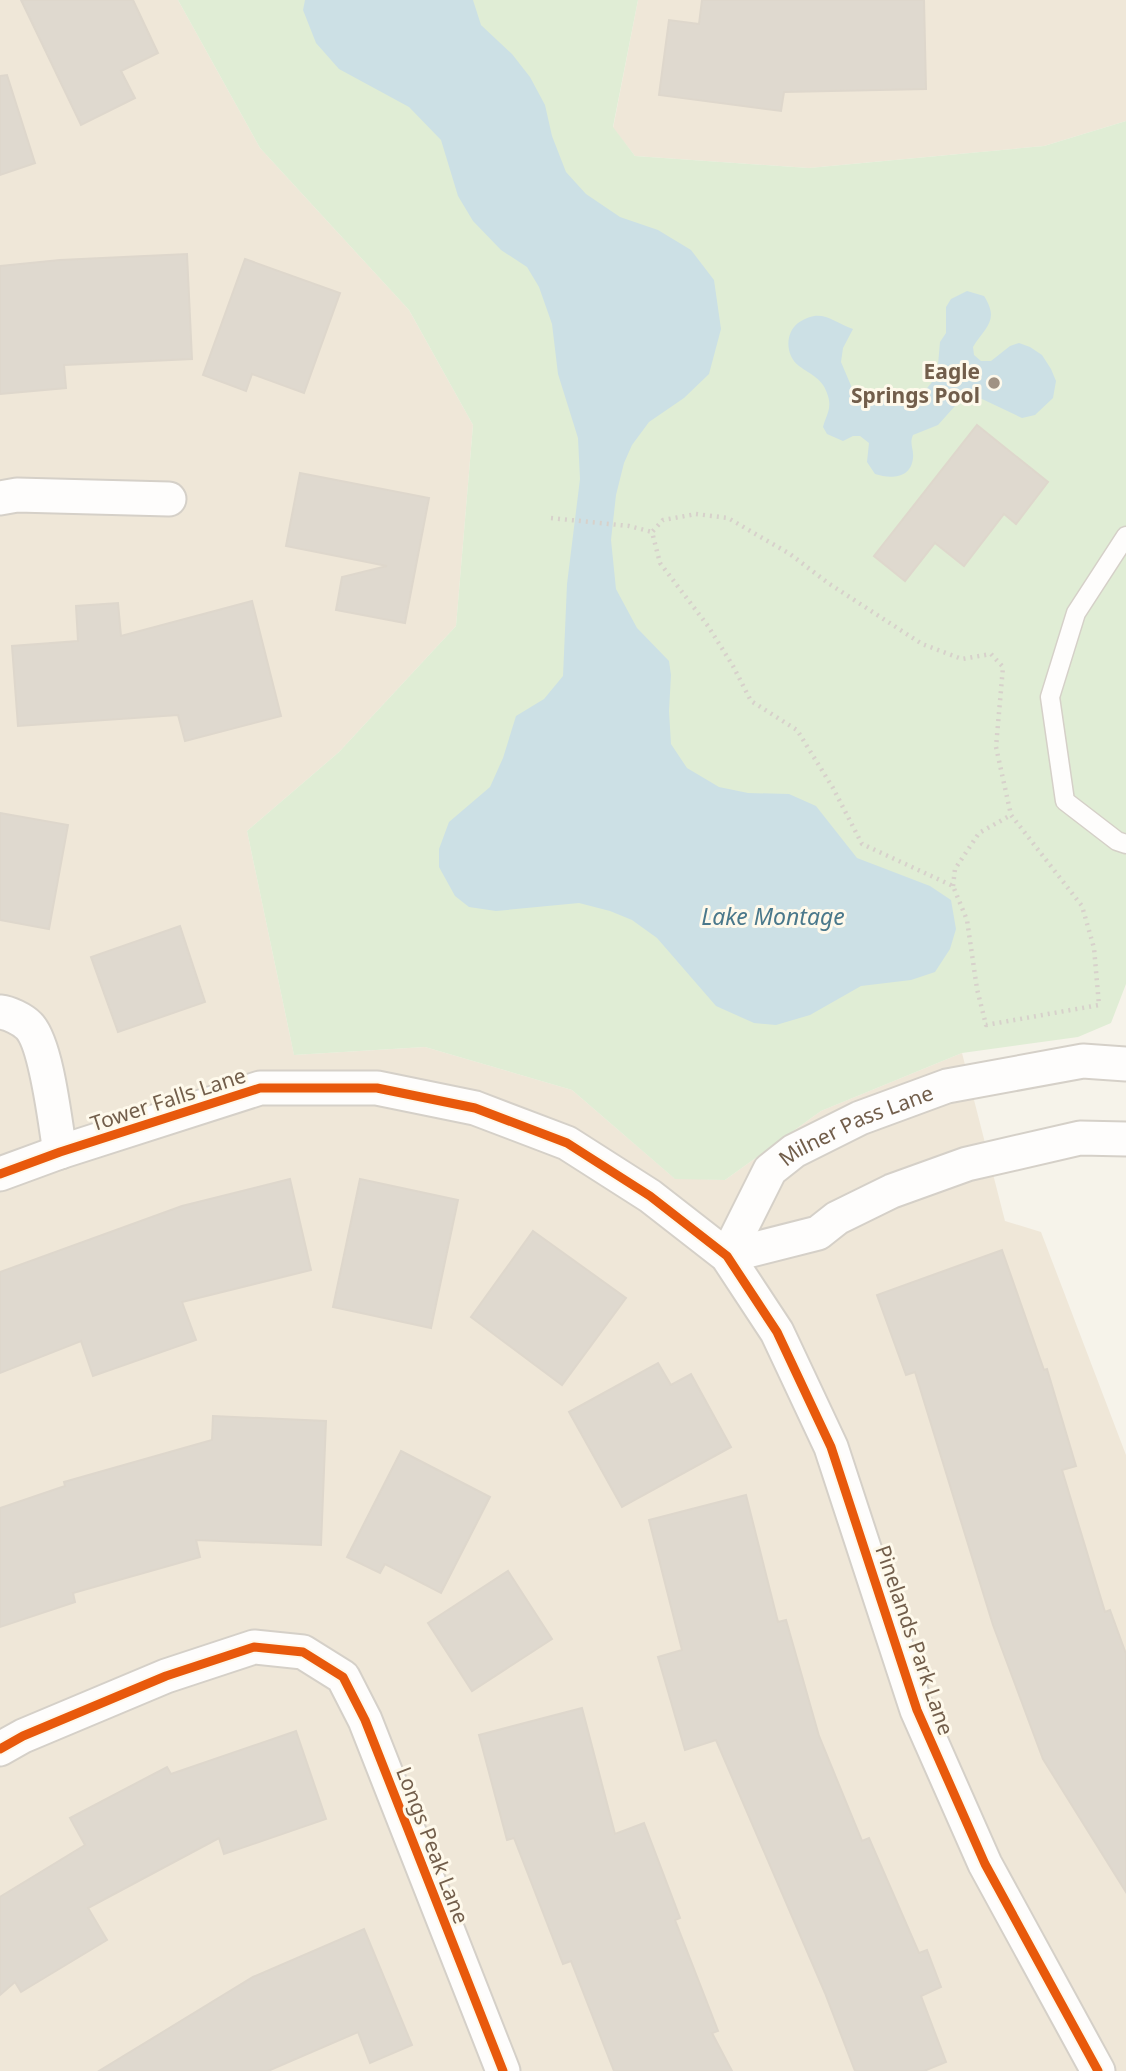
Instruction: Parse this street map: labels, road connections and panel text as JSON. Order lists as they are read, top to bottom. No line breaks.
{"streets":{"street":["Tower Falls Lane","Milner Pass Lane","Pinelands Park Lane","Longs Peak Lane"]},"crossings":[["Tower Falls Lane","Milner Pass Lane"],["Tower Falls Lane","Pinelands Park Lane"],["Milner Pass Lane","Pinelands Park Lane"]],"water":["Lake Montage"],"places":["Eagle Springs Pool"]}
